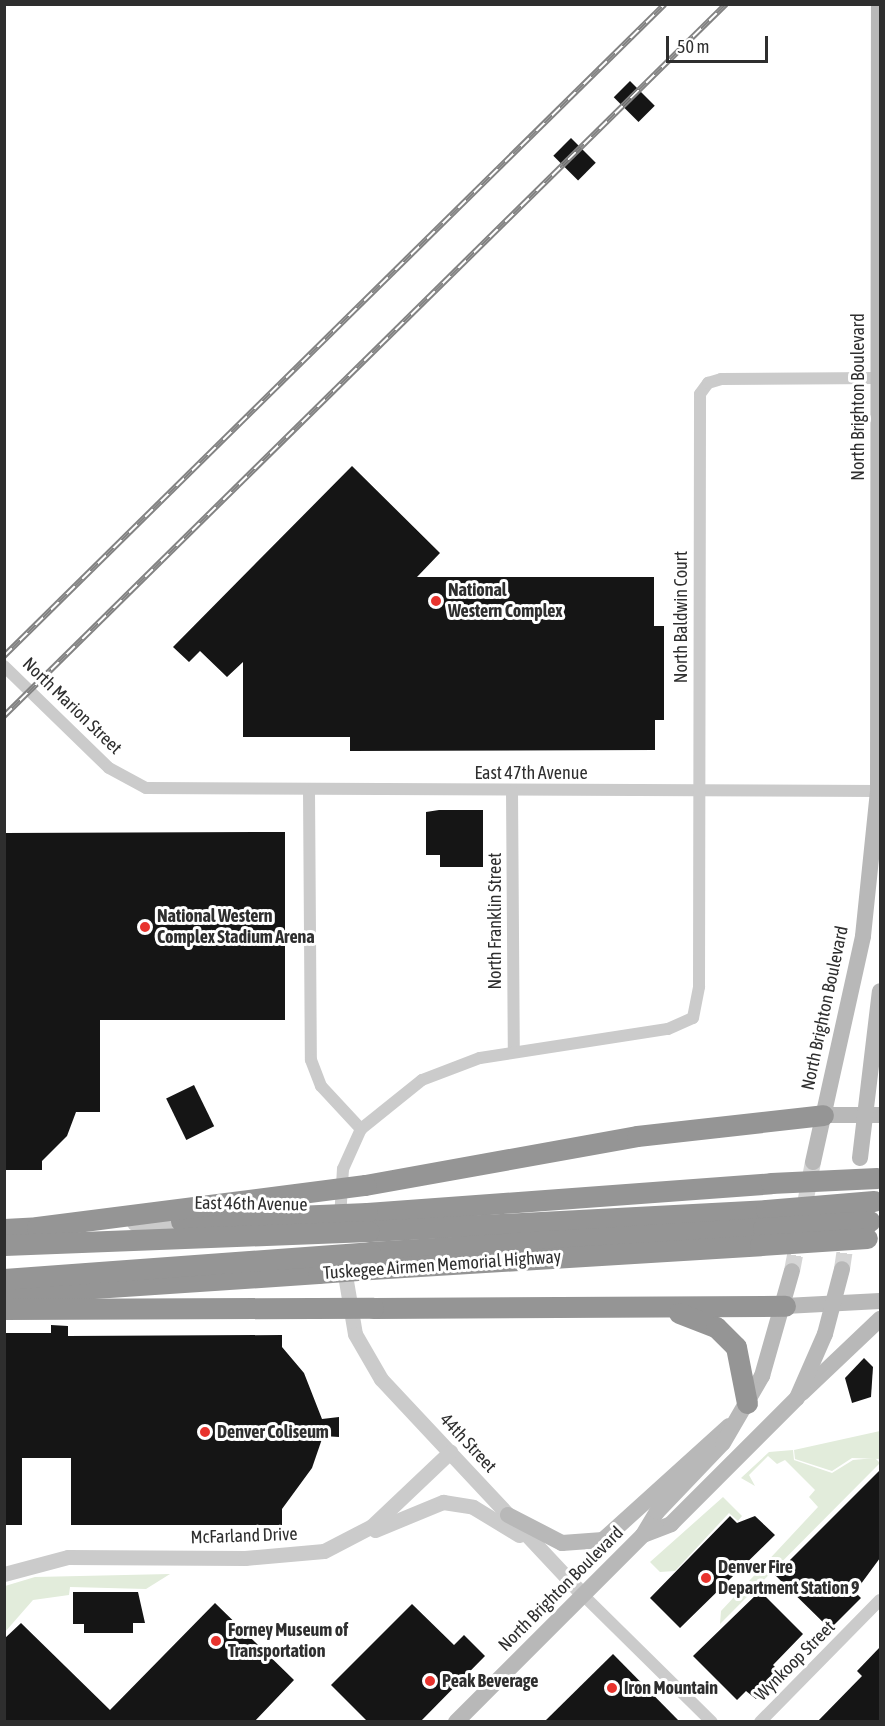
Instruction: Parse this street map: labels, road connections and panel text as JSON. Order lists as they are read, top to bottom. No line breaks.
{"streets":{"highway":["Tuskegee Airmen Memorial Highway"],"main road":["North Brighton Boulevard"],"street":["North Baldwin Court","North Marion Street","East 47th Avenue","North Franklin Street","East 46th Avenue","44th Street","McFarland Drive","Wynkoop Street"]},"crossings":[["North Brighton Boulevard","North Baldwin Court"],["North Brighton Boulevard","East 47th Avenue"],["North Brighton Boulevard","44th Street"],["North Baldwin Court","East 47th Avenue"],["North Baldwin Court","North Franklin Street"],["North Marion Street","East 47th Avenue"],["East 47th Avenue","North Franklin Street"],["East 46th Avenue","44th Street"],["44th Street","McFarland Drive"]],"places":["National Western Complex","National Western Complex Stadium Arena","Denver Coliseum","Denver Fire Department Station 9","Forney Museum of Transportation","Peak Beverage","Iron Mountain"],"scale_bar":"50 m"}
